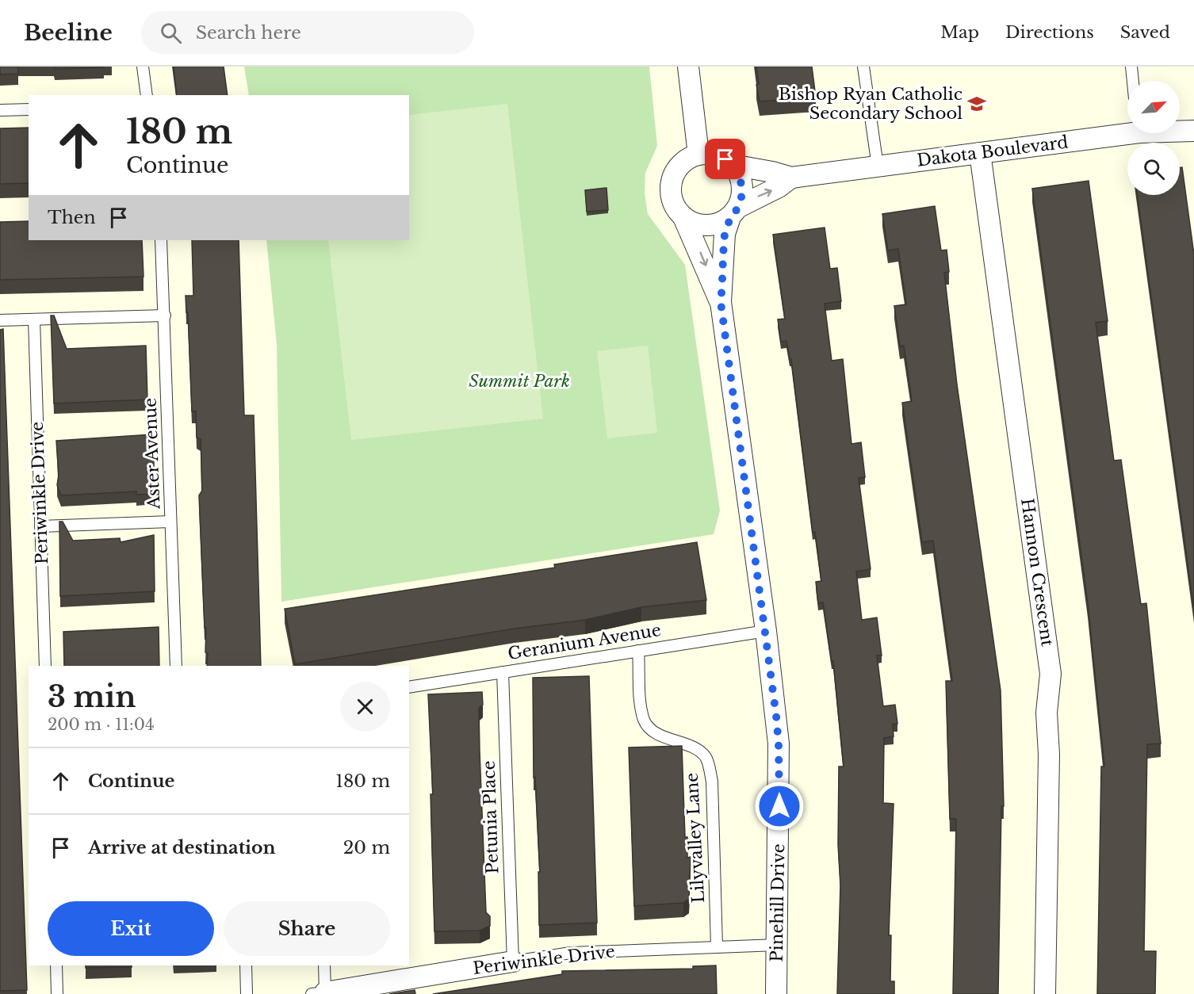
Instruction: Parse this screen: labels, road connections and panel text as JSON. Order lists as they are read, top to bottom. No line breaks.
{"streets":{"street":["Dakota Boulevard","Periwinkle Drive","Hannon Crescent","Pinehill Drive"],"lane":["Aster Avenue","Geranium Avenue","Petunia Place","Lilyvalley Lane"]},"crossings":[["Dakota Boulevard","Hannon Crescent"],["Dakota Boulevard","Pinehill Drive"],["Periwinkle Drive","Petunia Place"],["Periwinkle Drive","Lilyvalley Lane"],["Periwinkle Drive","Pinehill Drive"],["Geranium Avenue","Petunia Place"],["Geranium Avenue","Lilyvalley Lane"],["Geranium Avenue","Pinehill Drive"]],"parks":["Summit Park"],"places":{"school or university":["Bishop Ryan Catholic Secondary School"]},"north":"top right","page":{"header":"Beeline","search":"Search here","nav":["Map","Directions","Saved"],"turn":["180 m","Continue"],"then":"Then","heading":["3 min","200 m · 11:04"],"list":[{"name":"Continue","value":"180 m"},{"name":"Arrive at destination","value":"20 m"}],"buttons":["Exit","Share"]}}
